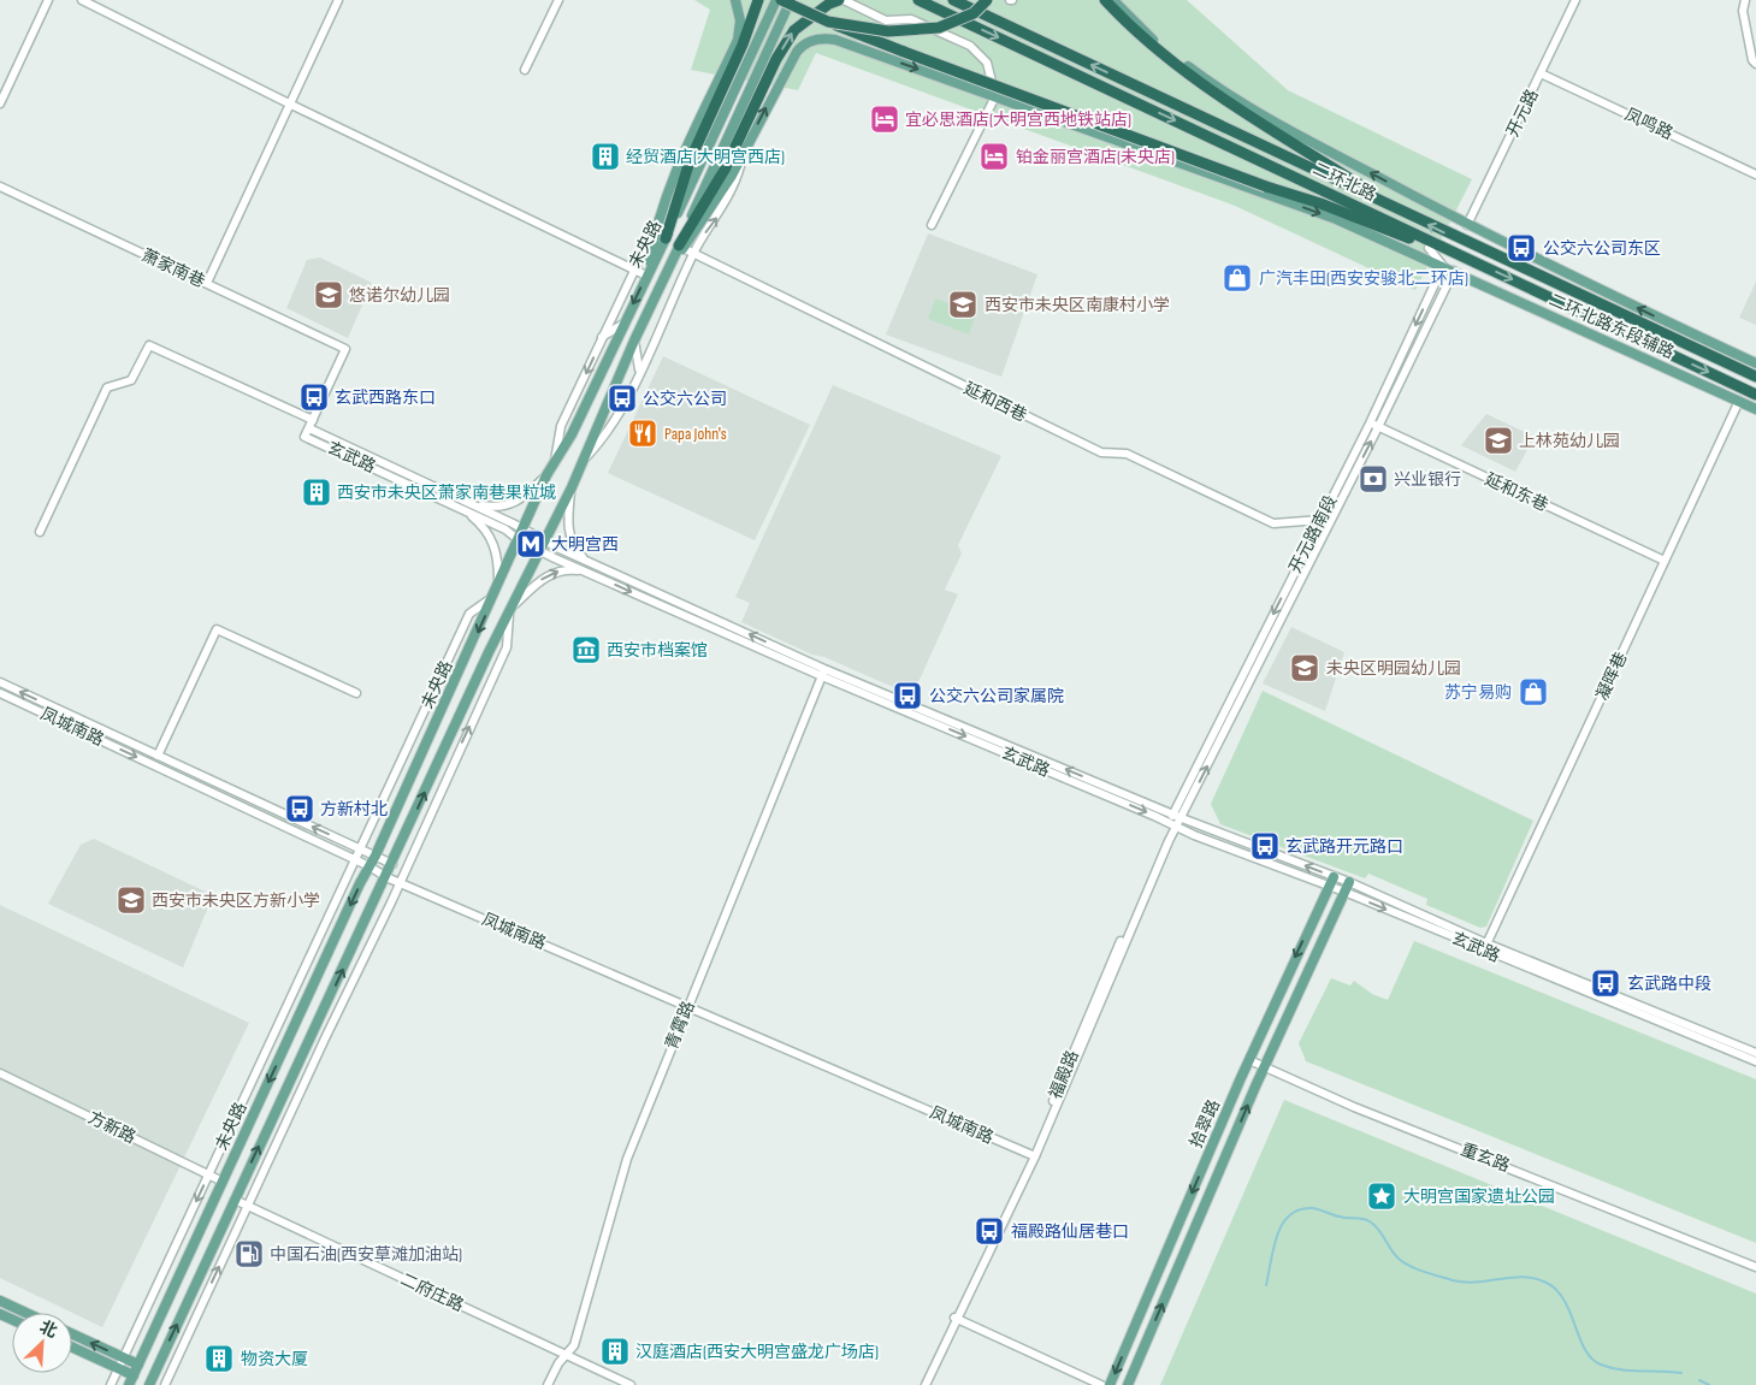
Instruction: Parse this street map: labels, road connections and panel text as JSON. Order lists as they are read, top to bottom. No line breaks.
{"streets":{"highway":["二环北路"],"main road":["未央路","二环北路东段辅路","拾翠路"],"street":["开元路","凤鸣路","萧家南巷","延和西巷","玄武路","延和东巷","开元路南段","凝晖巷","凤城南路","青霄路","福殿路","方新路","重玄路","二府庄路"]},"crossings":[["开元路","凤鸣路"],["开元路","二环北路东段辅路"],["未央路","二环北路东段辅路"],["未央路","延和西巷"],["未央路","玄武路"],["未央路","凤城南路"],["未央路","方新路"],["未央路","二府庄路"],["二环北路东段辅路","延和西巷"],["二环北路东段辅路","开元路南段"],["二环北路东段辅路","凝晖巷"],["延和西巷","开元路南段"],["玄武路","开元路南段"],["玄武路","凝晖巷"],["玄武路","青霄路"],["玄武路","福殿路"],["玄武路","拾翠路"],["延和东巷","开元路南段"],["延和东巷","凝晖巷"],["开元路南段","福殿路"],["凤城南路","青霄路"],["凤城南路","福殿路"],["青霄路","二府庄路"],["拾翠路","重玄路"]],"places":{"hotel":["宜必思酒店(大明宫西地铁站店)","铂金丽宫酒店(未央店)"],"building":["经贸酒店(大明宫西店)","西安市未央区萧家南巷果粒城","汉庭酒店(西安大明宫盛龙广场店)","物资大厦"],"bus stop":["公交六公司东区","玄武西路东口","公交六公司","公交六公司家属院","方新村北","玄武路开元路口","玄武路中段","福殿路仙居巷口"],"shop":["广汽丰田(西安安骏北二环店)","苏宁易购"],"school or university":["悠诺尔幼儿园","西安市未央区南康村小学","上林苑幼儿园","未央区明园幼儿园","西安市未央区方新小学"],"restaurant":["Papa John's"],"bank":["兴业银行"],"metro station":["大明宫西"],"museum":["西安市档案馆"],"place":["大明宫国家遗址公园"],"fuel station":["中国石油(西安草滩加油站)"]},"north":"top right"}
